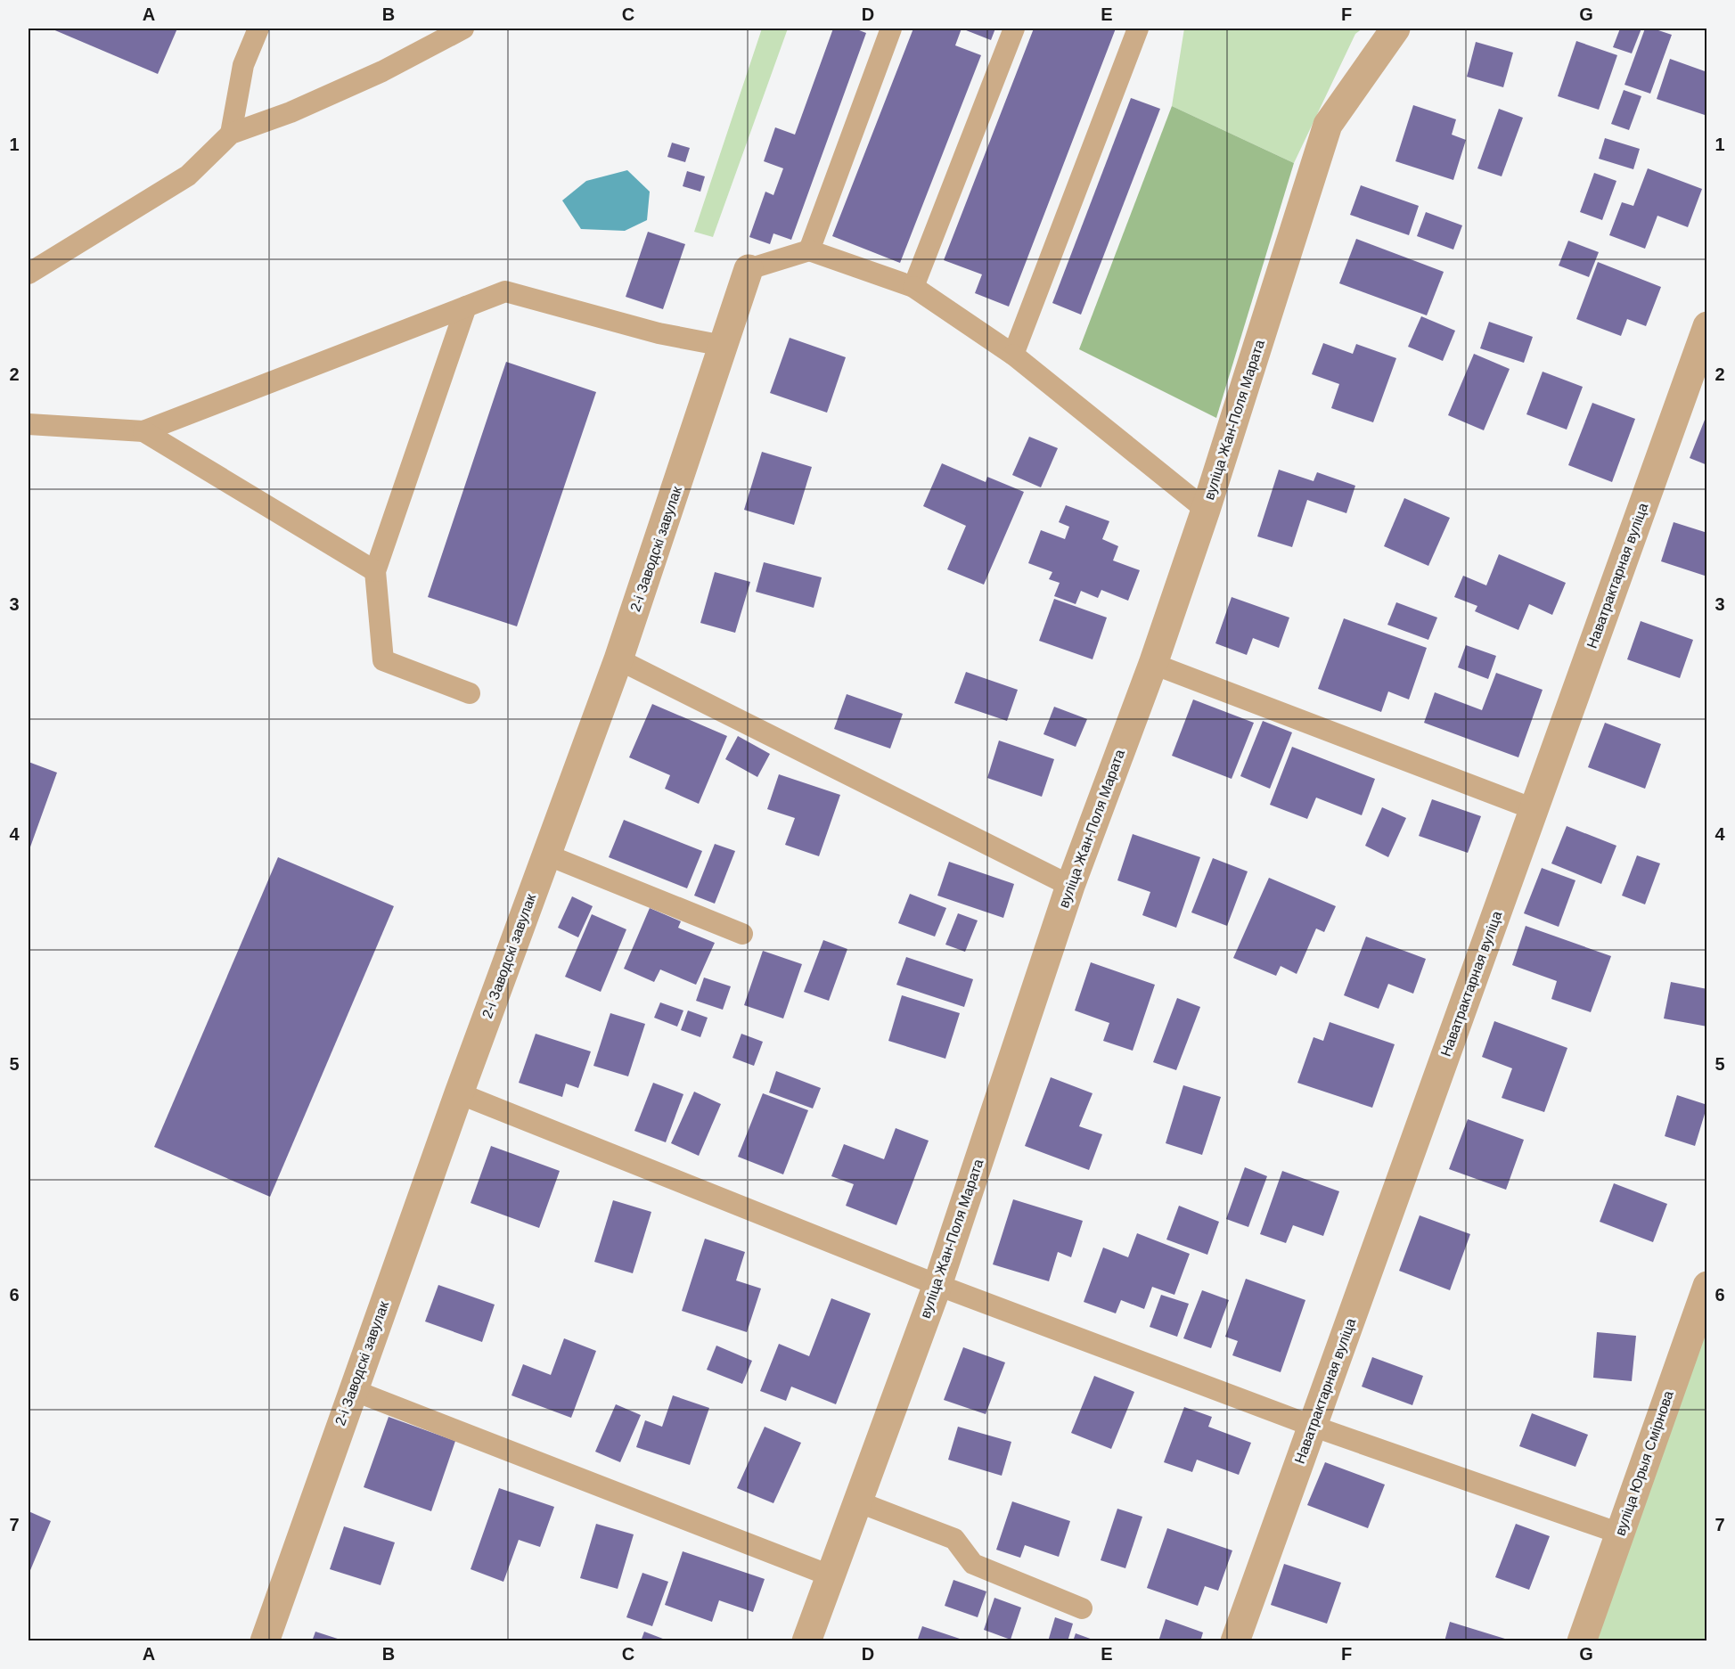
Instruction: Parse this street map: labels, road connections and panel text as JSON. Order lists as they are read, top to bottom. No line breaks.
{"streets":{"street":["вуліца Жан-Поля Марата","2-і Заводскі завулак","Наватрактарная вуліца","вуліца Юрыя Смірнова"]},"grid":{"columns":["A","B","C","D","E","F","G"],"rows":["1","2","3","4","5","6","7"]}}
